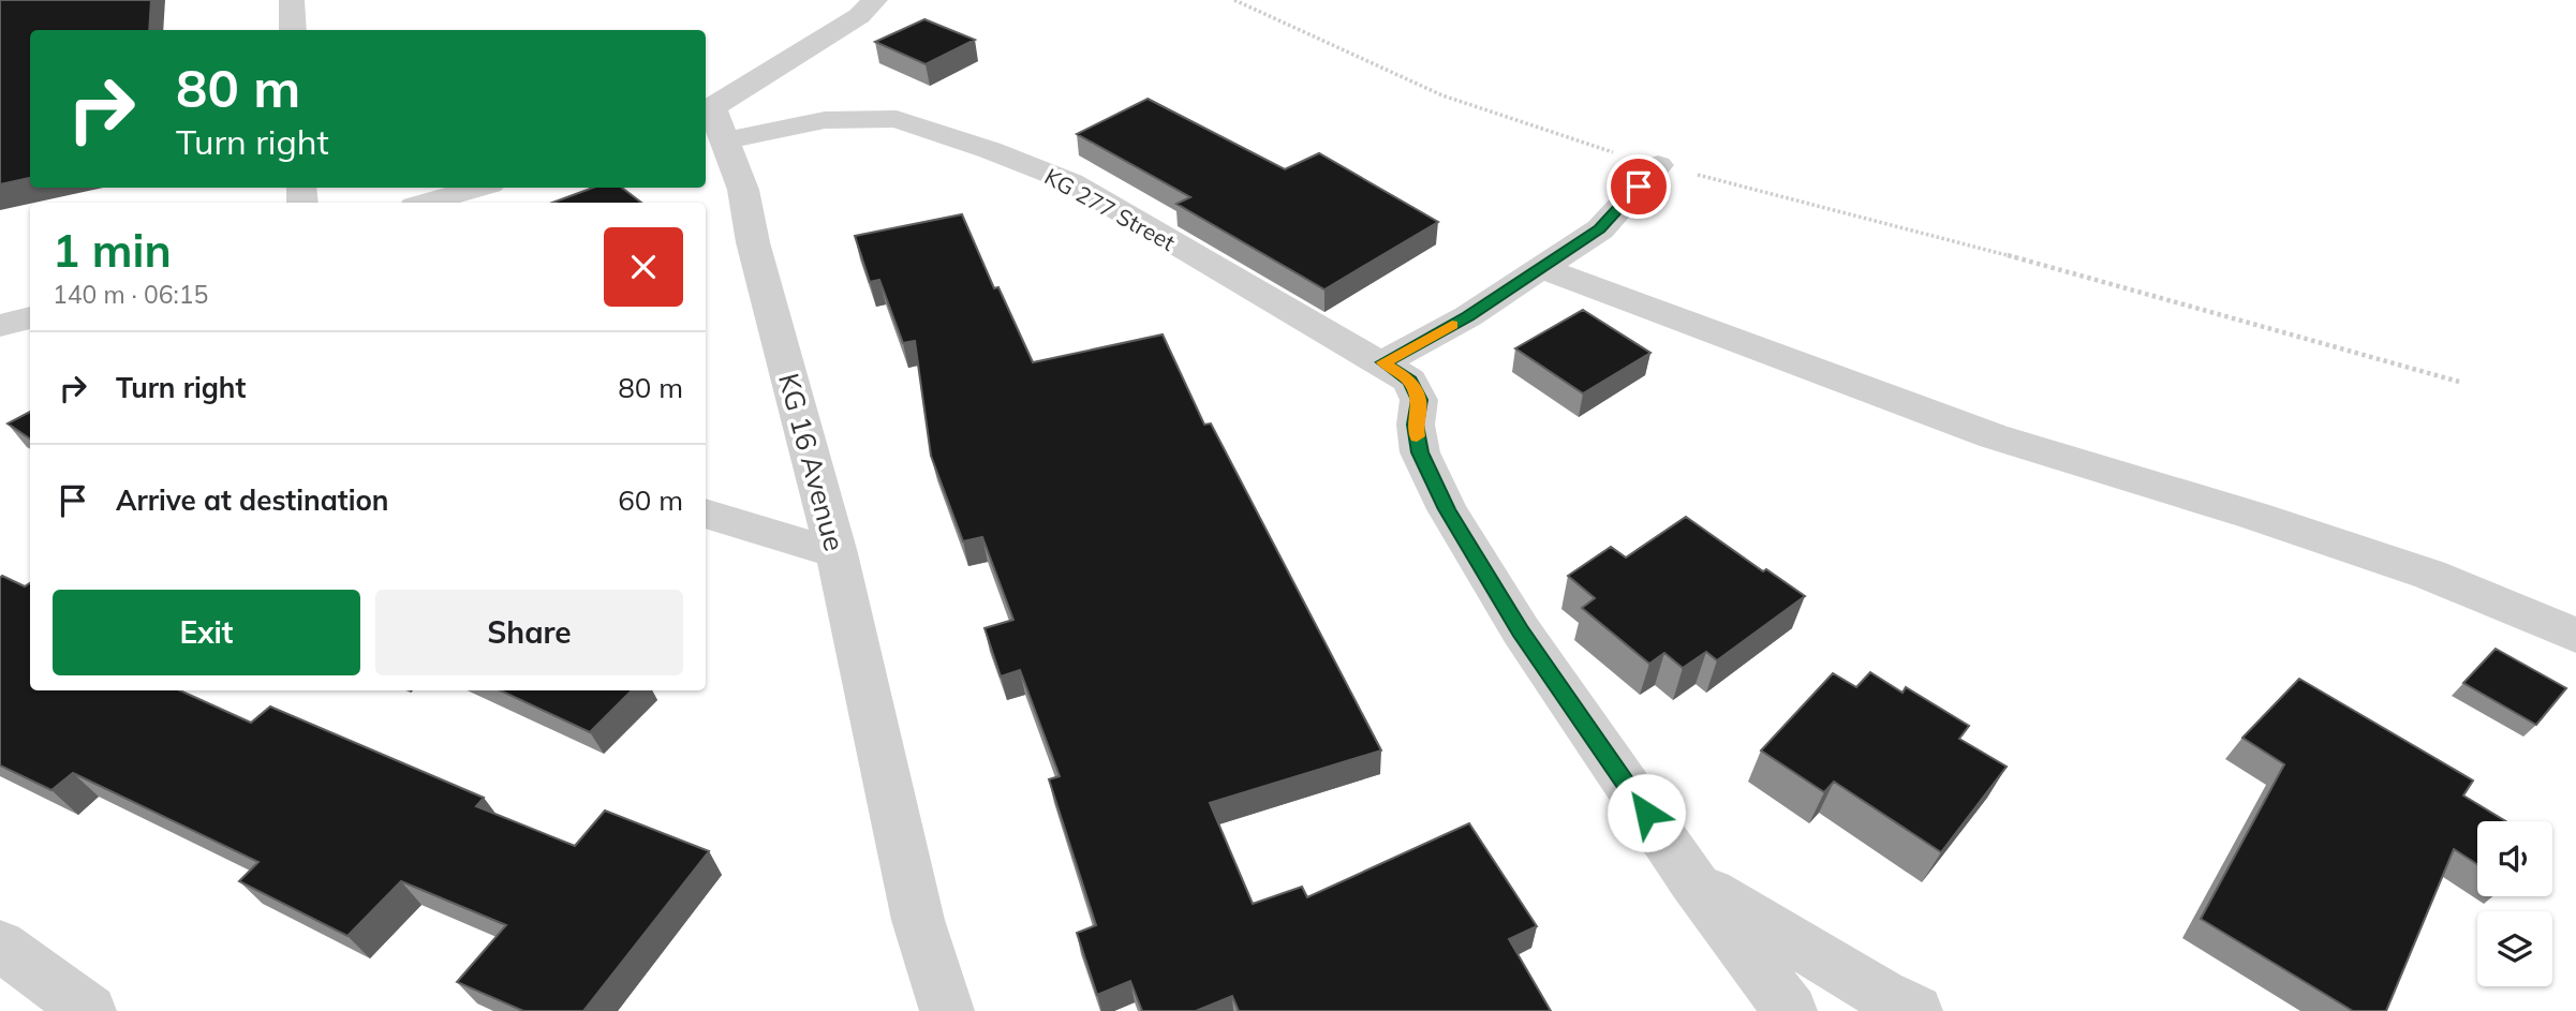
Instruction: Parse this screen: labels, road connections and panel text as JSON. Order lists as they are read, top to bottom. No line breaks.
{"streets":{"street":["KG 277 Street","KG 16 Avenue"]},"crossings":[["KG 277 Street","KG 16 Avenue"]],"page":{"turn":["80 m","Turn right"],"heading":["1 min","140 m · 06:15"],"list":[{"name":"Turn right","value":"80 m"},{"name":"Arrive at destination","value":"60 m"}],"buttons":["Exit","Share"]}}
